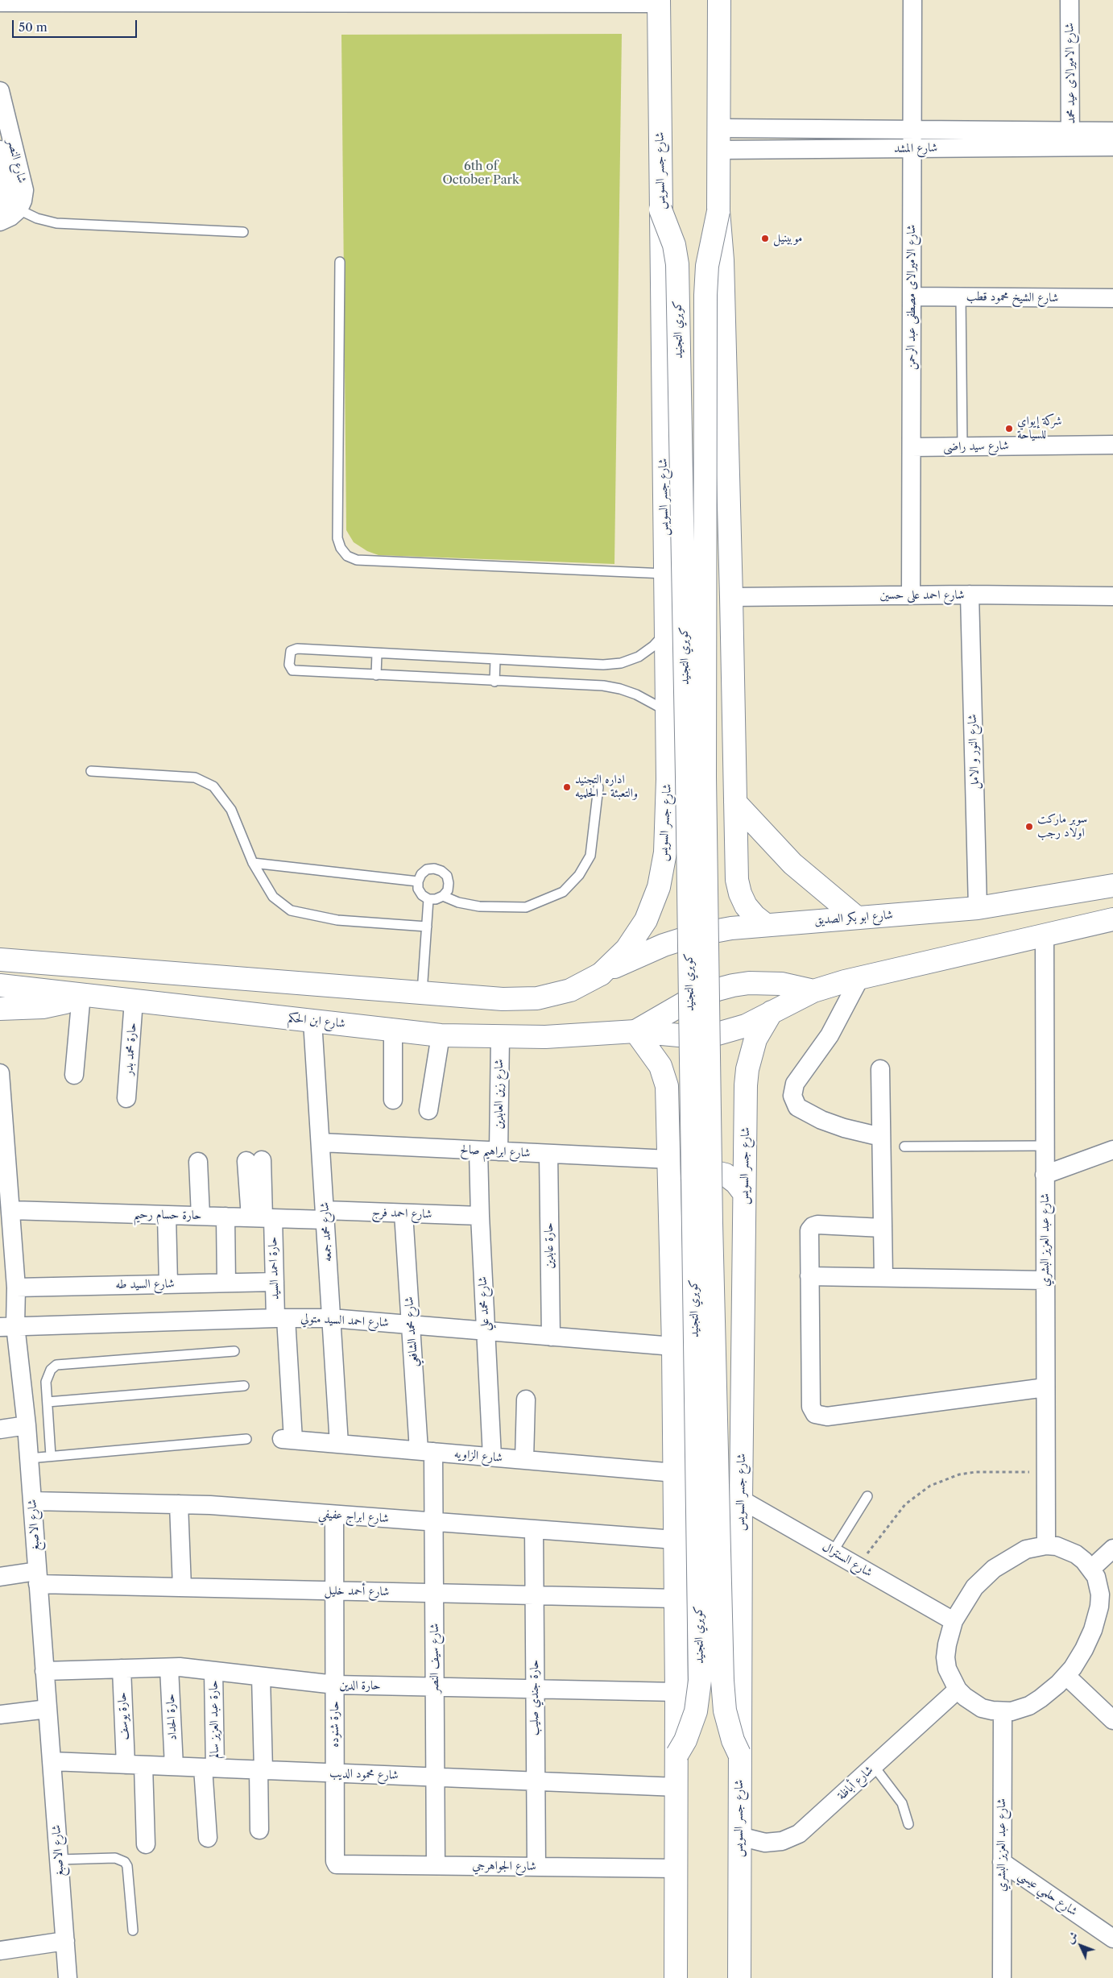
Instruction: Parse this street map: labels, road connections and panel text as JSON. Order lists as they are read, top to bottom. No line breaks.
{"streets":{"main road":["شارع جسر السويس","كوبري التجنيد","شارع ابو بكر الصديق","شارع ابن الحكم"],"street":["شارع الاميرالاى عيد محمد","شارع المشد","شارع النصر","شارع الاميرالاى مصطفى عبد الرحمن","شارع الشيخ محمود قطب","شارع سيد راضى","شارع احمد على حسين","شارع النور و الامل","حارة محمد بدر","شارع زين العابدين","شارع ابراهيم صالح","شارع احمد فرج","حارة حسام رحيم","شارع محمد جمعه","شارع عبد العزيز البشري","حارة عابدين","حارة احمد السيد","شارع السيد طه","شارع محمد علي","شارع احمد السيد متولي","شارع محمد الشافعي","شارع الزاويه","شارع ابراج عفيفي","شارع الاصبغ","شارع السنترال","شارع أحمد خليل","شارع سيف النصر","حارة الدين","حارة جندي صليب","حارة يوسف","حارة الحداد","حارة عبد العزيز سالم","حارة شنوده","شارع محمود الديب","شارع أباظة","شارع الجواهرجي","شارع حلمي عيسي"]},"crossings":[["شارع الاميرالاى عيد محمد","شارع المشد"],["شارع المشد","شارع الاميرالاى مصطفى عبد الرحمن"],["شارع جسر السويس","كوبري التجنيد"],["شارع جسر السويس","شارع ابو بكر الصديق"],["شارع جسر السويس","شارع السنترال"],["شارع جسر السويس","شارع أباظة"],["شارع الاميرالاى مصطفى عبد الرحمن","شارع الشيخ محمود قطب"],["شارع الاميرالاى مصطفى عبد الرحمن","شارع سيد راضى"],["شارع الاميرالاى مصطفى عبد الرحمن","شارع احمد على حسين"],["شارع احمد على حسين","شارع النور و الامل"],["شارع النور و الامل","شارع ابو بكر الصديق"],["شارع ابن الحكم","حارة محمد بدر"],["شارع ابن الحكم","شارع زين العابدين"],["شارع ابن الحكم","شارع محمد جمعه"],["شارع زين العابدين","شارع ابراهيم صالح"],["شارع ابراهيم صالح","شارع محمد جمعه"],["شارع ابراهيم صالح","حارة عابدين"],["شارع ابراهيم صالح","شارع محمد علي"],["شارع احمد فرج","حارة حسام رحيم"],["شارع احمد فرج","شارع محمد جمعه"],["شارع احمد فرج","شارع محمد علي"],["شارع احمد فرج","شارع محمد الشافعي"],["حارة حسام رحيم","شارع محمد جمعه"],["حارة حسام رحيم","حارة احمد السيد"],["حارة حسام رحيم","شارع الاصبغ"],["شارع محمد جمعه","شارع احمد السيد متولي"],["شارع محمد جمعه","شارع الزاويه"],["شارع عبد العزيز البشري","شارع حلمي عيسي"],["حارة عابدين","شارع احمد السيد متولي"],["حارة احمد السيد","شارع السيد طه"],["حارة احمد السيد","شارع احمد السيد متولي"],["حارة احمد السيد","شارع الزاويه"],["شارع السيد طه","شارع الاصبغ"],["شارع محمد علي","شارع احمد السيد متولي"],["شارع محمد علي","شارع الزاويه"],["شارع احمد السيد متولي","شارع محمد الشافعي"],["شارع احمد السيد متولي","شارع الاصبغ"],["شارع محمد الشافعي","شارع الزاويه"],["شارع محمد الشافعي","شارع سيف النصر"],["شارع الزاويه","شارع سيف النصر"],["شارع ابراج عفيفي","شارع الاصبغ"],["شارع ابراج عفيفي","شارع سيف النصر"],["شارع ابراج عفيفي","حارة جندي صليب"],["شارع ابراج عفيفي","حارة شنوده"],["شارع الاصبغ","شارع أحمد خليل"],["شارع الاصبغ","حارة الدين"],["شارع الاصبغ","شارع محمود الديب"],["شارع أحمد خليل","شارع سيف النصر"],["شارع أحمد خليل","حارة جندي صليب"],["شارع أحمد خليل","حارة شنوده"],["شارع سيف النصر","حارة الدين"],["شارع سيف النصر","شارع محمود الديب"],["شارع سيف النصر","شارع الجواهرجي"],["حارة الدين","حارة جندي صليب"],["حارة الدين","حارة يوسف"],["حارة الدين","حارة الحداد"],["حارة الدين","حارة عبد العزيز سالم"],["حارة الدين","حارة شنوده"],["حارة جندي صليب","شارع محمود الديب"],["حارة جندي صليب","شارع الجواهرجي"],["حارة يوسف","شارع محمود الديب"],["حارة الحداد","شارع محمود الديب"],["حارة عبد العزيز سالم","شارع محمود الديب"],["حارة شنوده","شارع محمود الديب"],["حارة شنوده","شارع الجواهرجي"]],"parks":["6th of October Park"],"places":["موبينيل","شركة إيواي للسياحة","اداره التجنيد والتعبئة - الحلميه","سوبر ماركت اولاد رجب"],"scale_bar":"50 m","north":"top left"}
